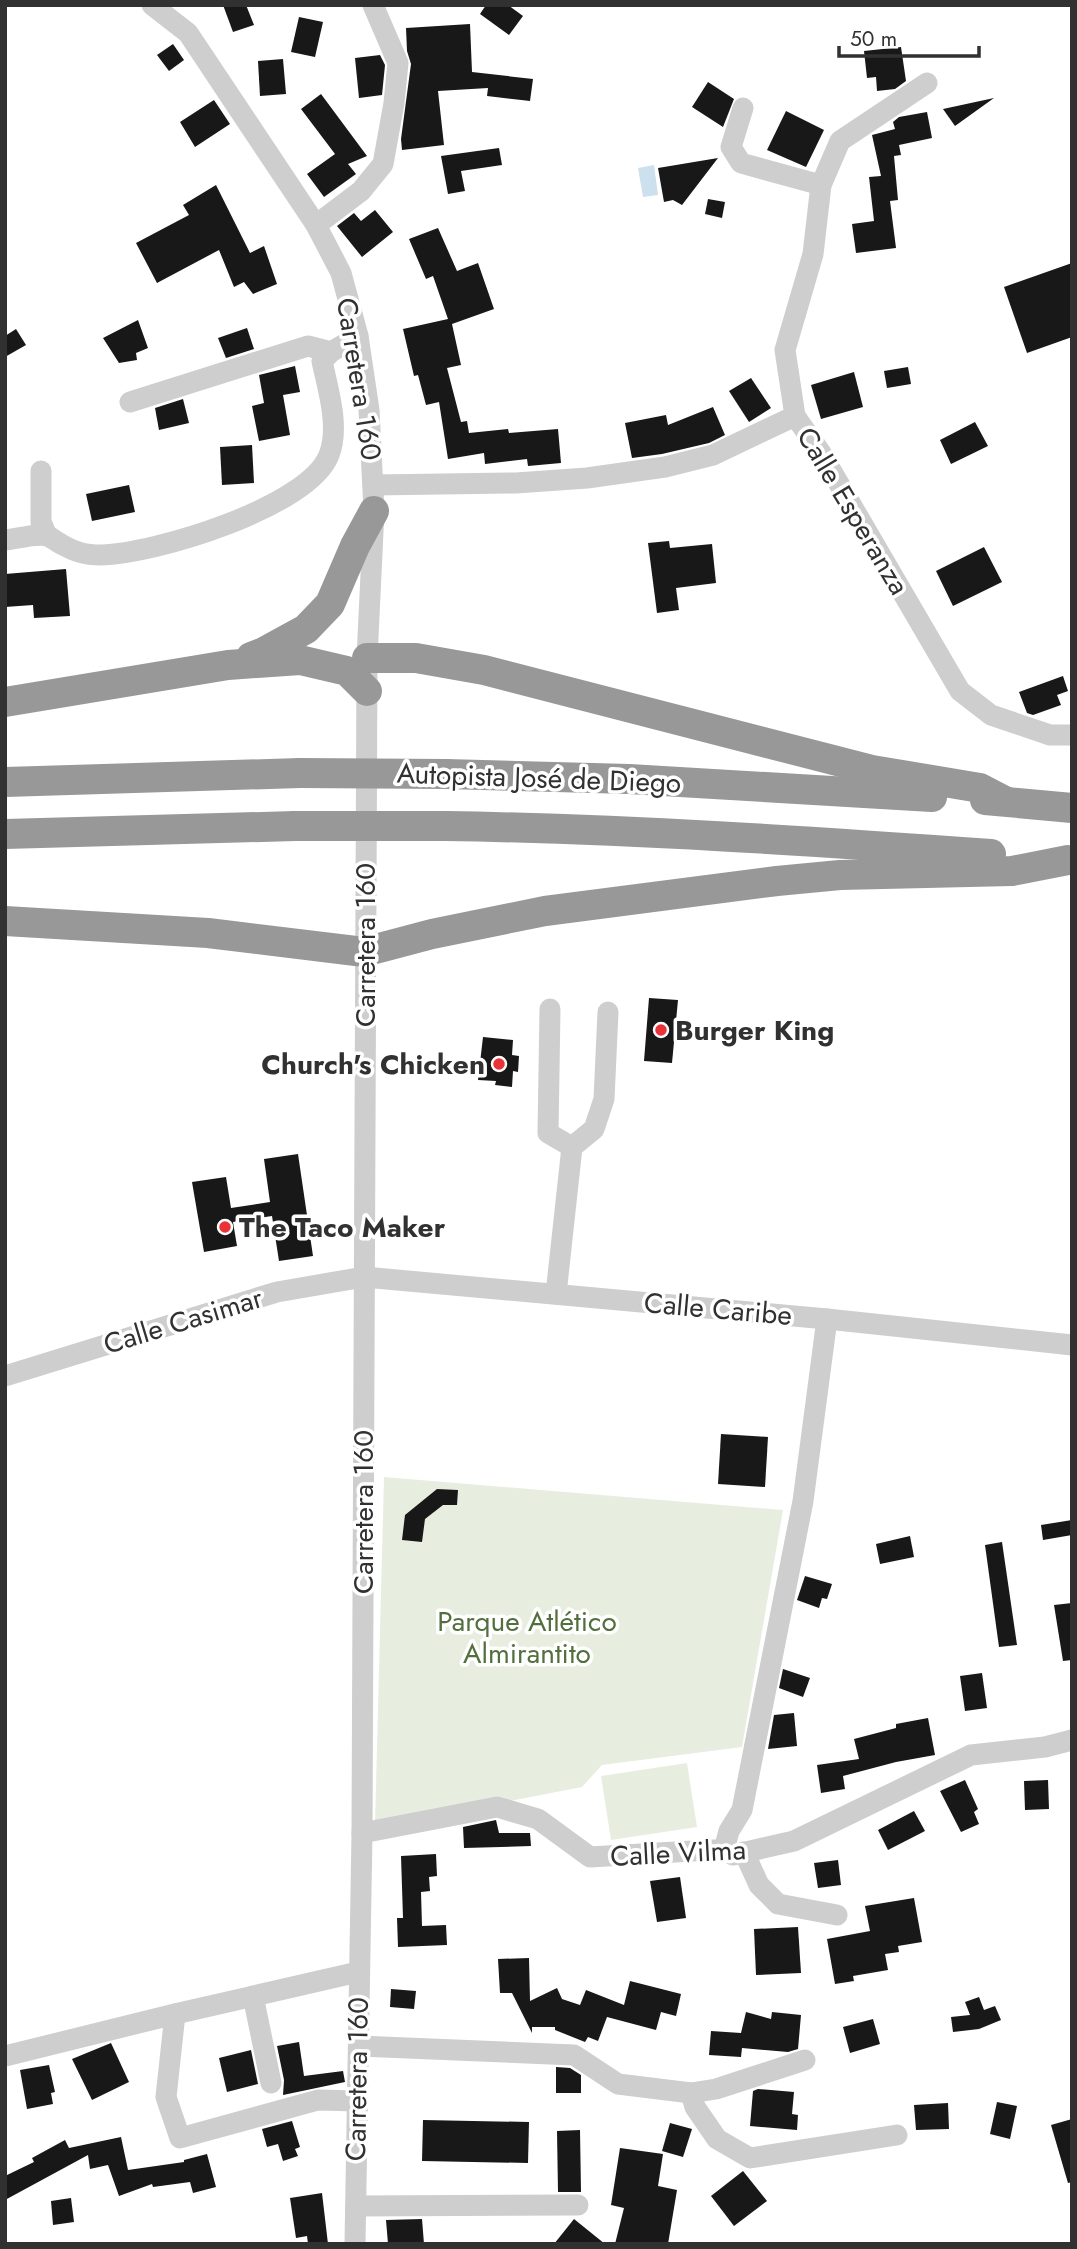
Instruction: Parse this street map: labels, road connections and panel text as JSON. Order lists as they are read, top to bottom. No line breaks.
{"streets":{"highway":["Autopista José de Diego"],"street":["Carretera 160","Calle Esperanza","Calle Caribe","Calle Casimar","Calle Vilma"]},"crossings":[["Carretera 160","Calle Esperanza"],["Carretera 160","Calle Caribe"],["Carretera 160","Calle Casimar"],["Carretera 160","Calle Vilma"],["Calle Caribe","Calle Casimar"]],"parks":["Parque Atlético Almirantito"],"places":["Burger King","Church's Chicken","The Taco Maker"],"scale_bar":"50 m"}
